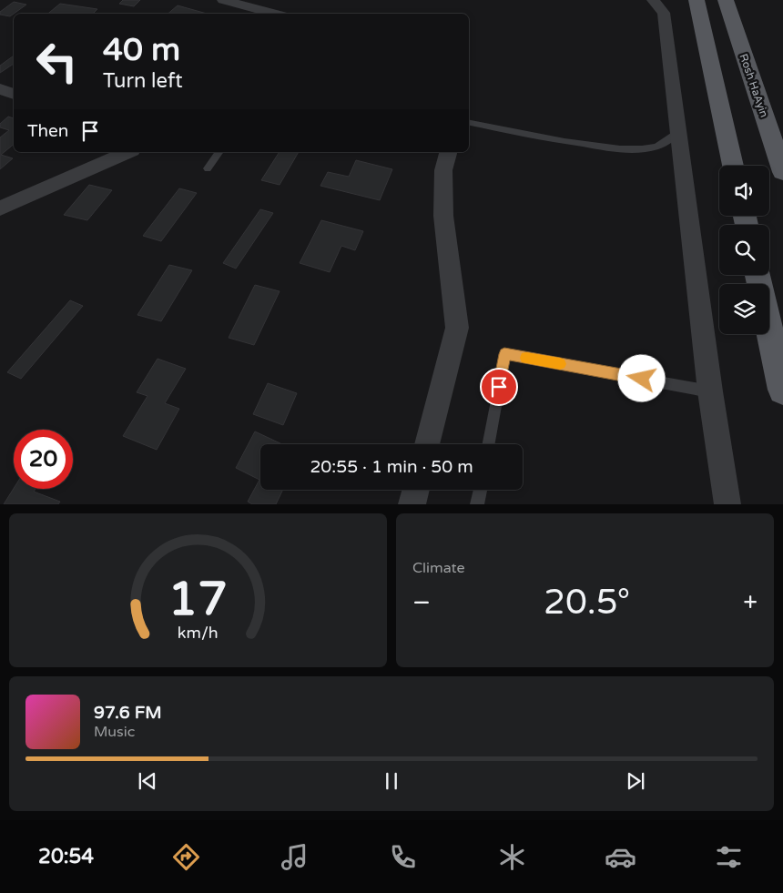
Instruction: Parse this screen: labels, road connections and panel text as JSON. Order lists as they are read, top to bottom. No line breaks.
{"streets":{"main road":["Rosh HaAyin"]},"page":{"turn":["40 m","Turn left"],"then":"Then","limit":"20","trip":"20:55 · 1 min · 50 m","tile":"Climate","heat":["−","20.5°","+"],"song":["97.6 FM","Music"],"tabs":"20:54","gauge":["17","km/h"]}}
